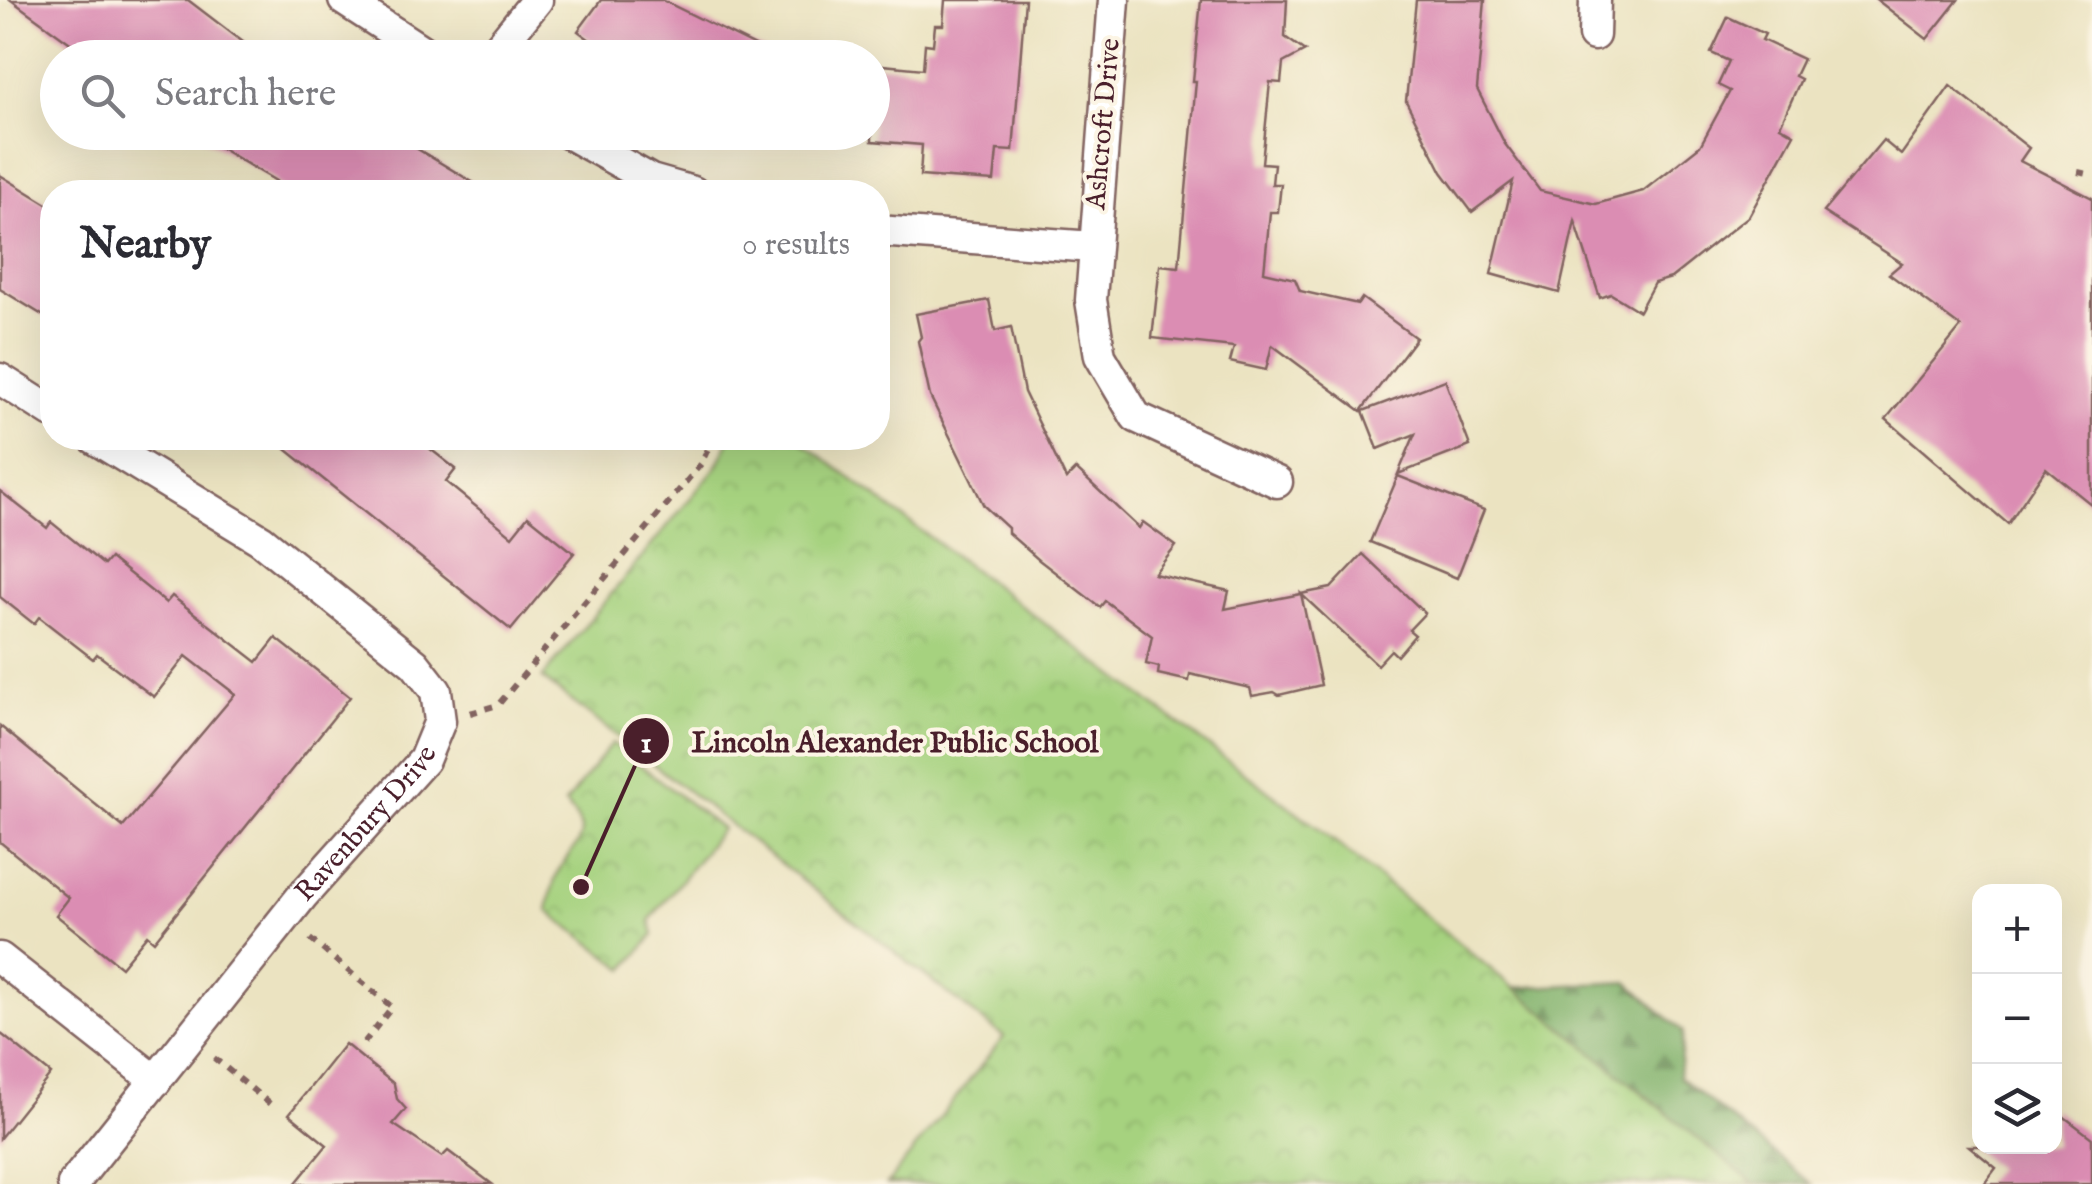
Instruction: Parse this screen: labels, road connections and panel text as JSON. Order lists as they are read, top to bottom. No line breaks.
{"streets":{"street":["Ashcroft Drive","Ravenbury Drive"]},"places":["Lincoln Alexander Public School"],"page":{"search":"Search here","heading":["Nearby","0 results"],"map_buttons":["+","−"]}}
